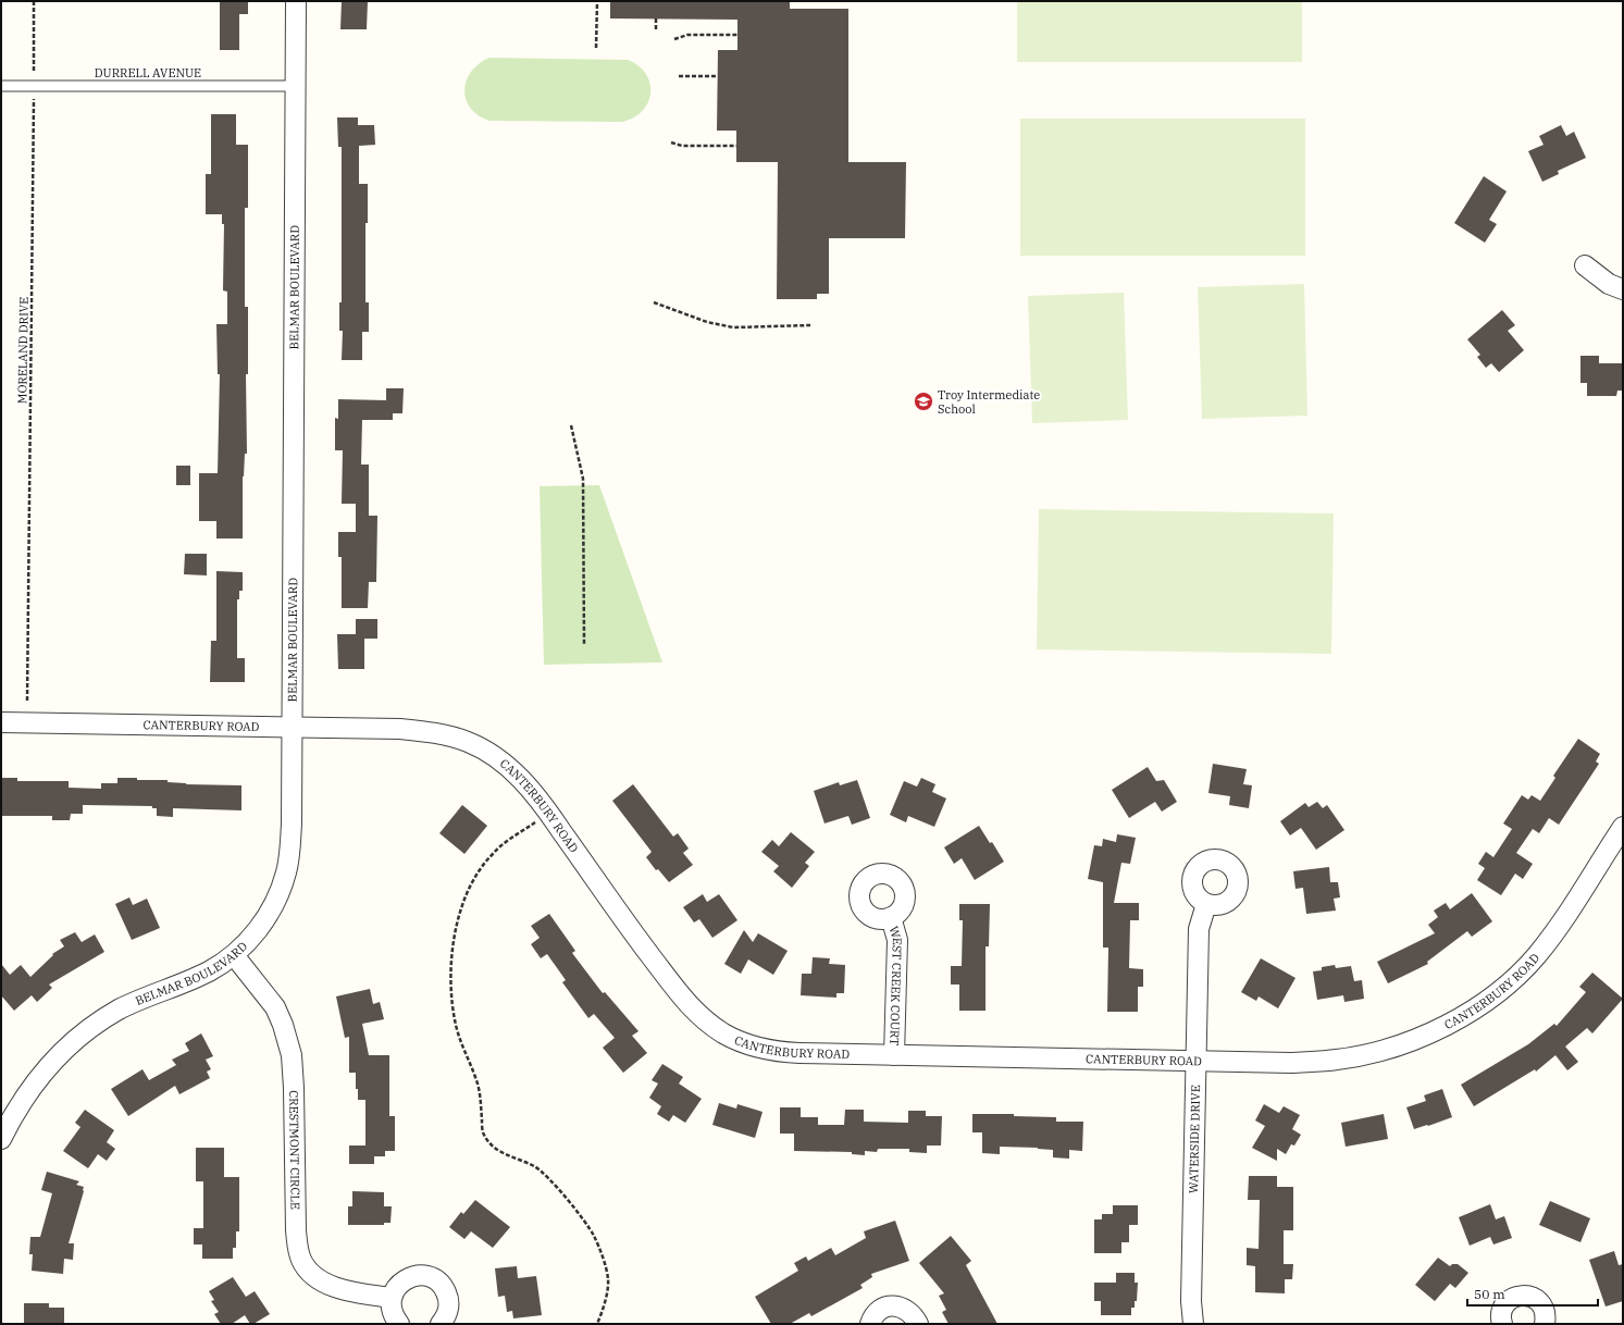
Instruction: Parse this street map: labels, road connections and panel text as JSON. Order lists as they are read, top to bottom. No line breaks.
{"streets":{"street":["BELMAR BOULEVARD","CANTERBURY ROAD","WEST CREEK COURT","WATERSIDE DRIVE","CRESTMONT CIRCLE"],"lane":["DURRELL AVENUE"],"path":["MORELAND DRIVE"]},"crossings":[["DURRELL AVENUE","BELMAR BOULEVARD"],["DURRELL AVENUE","MORELAND DRIVE"],["BELMAR BOULEVARD","CANTERBURY ROAD"],["BELMAR BOULEVARD","CRESTMONT CIRCLE"],["CANTERBURY ROAD","WEST CREEK COURT"],["CANTERBURY ROAD","WATERSIDE DRIVE"]],"places":{"school or university":["Troy Intermediate School"]},"scale_bar":"50 m"}
